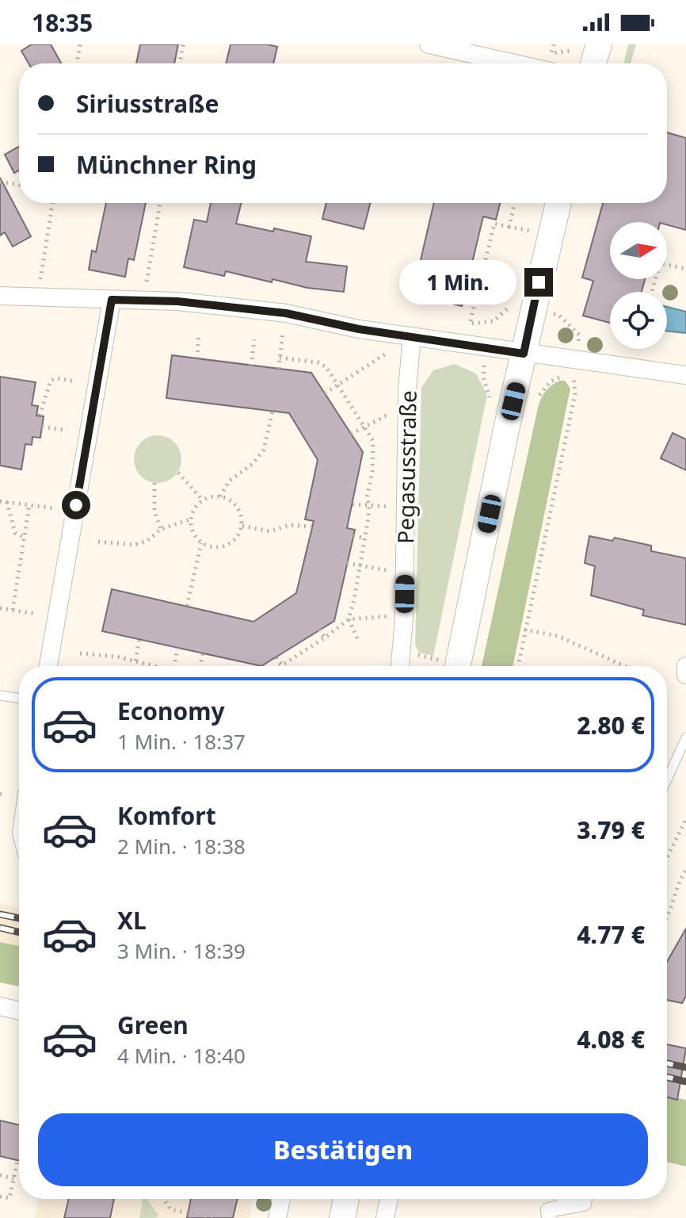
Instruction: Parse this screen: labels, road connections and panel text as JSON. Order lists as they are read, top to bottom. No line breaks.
{"streets":{"street":["Pegasusstraße"]},"north":"right","page":{"status":"18:35","banner":["Siriusstraße","Münchner Ring"],"bubble":"1 Min.","list":[{"name":"Economy","note":"1 Min. · 18:37","value":"2.80 €"},{"name":"Komfort","note":"2 Min. · 18:38","value":"3.79 €"},{"name":"XL","note":"3 Min. · 18:39","value":"4.77 €"},{"name":"Green","note":"4 Min. · 18:40","value":"4.08 €"}],"buttons":"Bestätigen"}}
